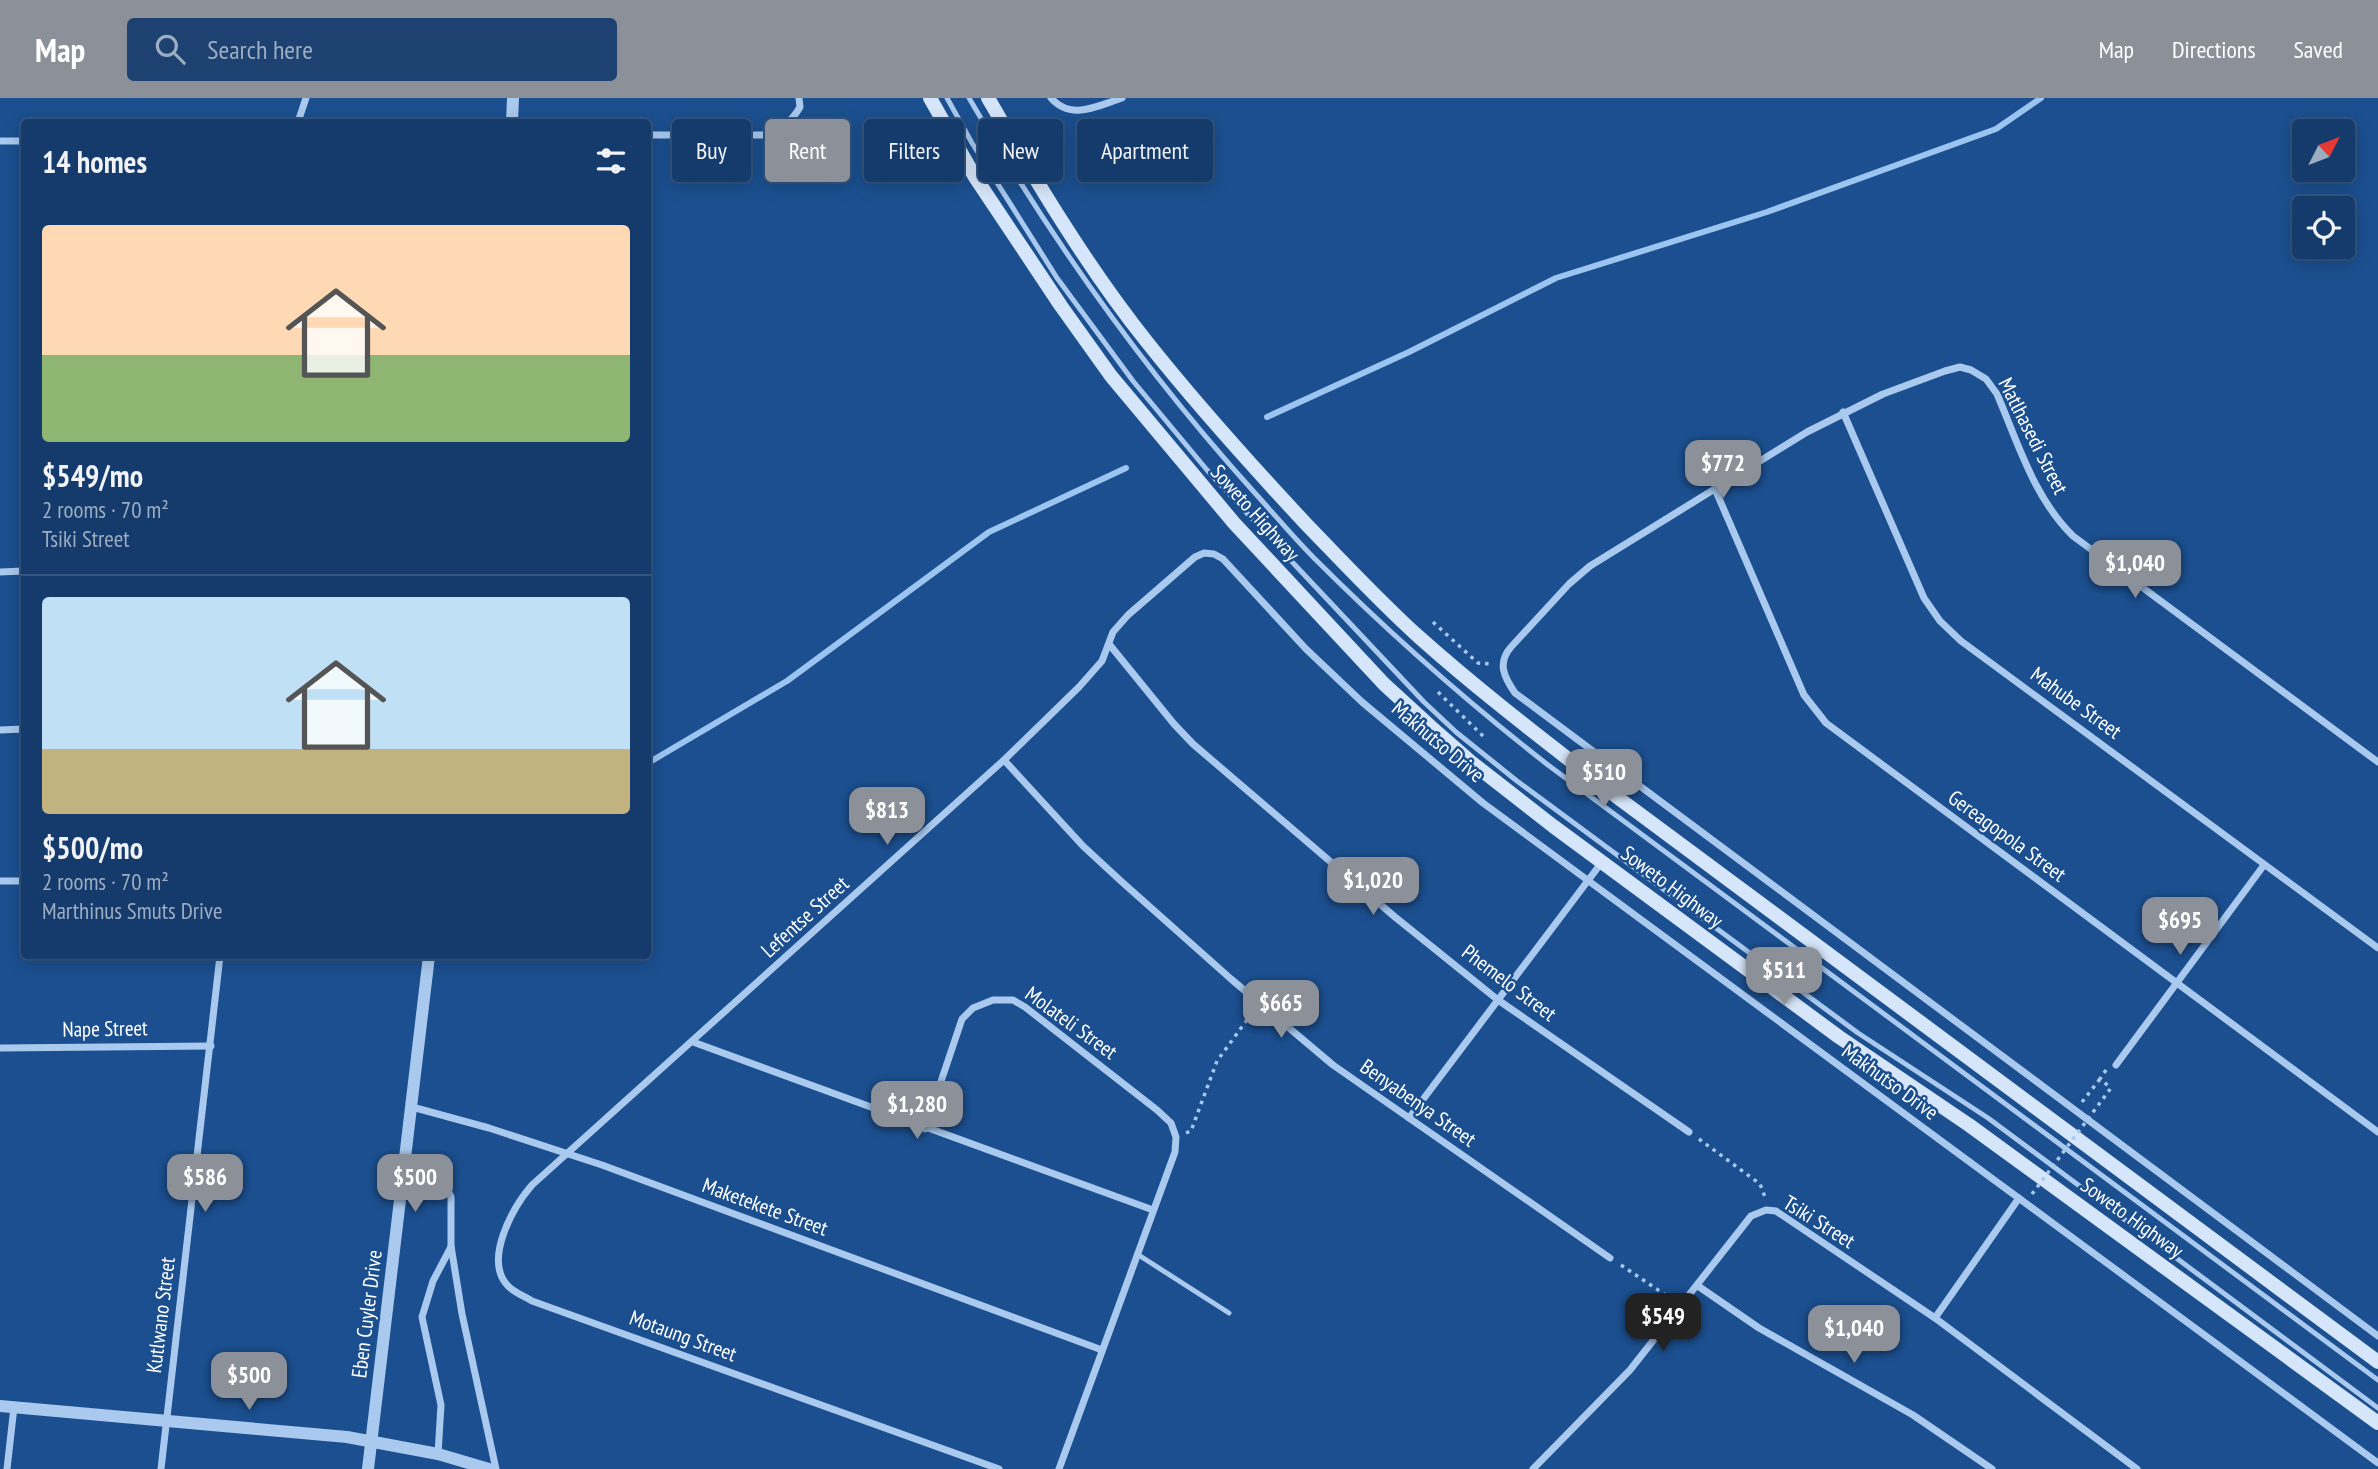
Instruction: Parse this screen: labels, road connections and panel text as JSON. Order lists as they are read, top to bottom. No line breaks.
{"streets":{"main road":["Soweto Highway"],"street":["Matlhasedi Street","Mahube Street","Makhutso Drive","Gereagopola Street","Lefentse Street","Phemelo Street","Molateli Street","Nape Street","Benyabenya Street","Maketekete Street","Tsiki Street","Eben Cuyler Drive","Kutlwano Street","Motaung Street"]},"crossings":[["Matlhasedi Street","Mahube Street"],["Matlhasedi Street","Gereagopola Street"],["Makhutso Drive","Lefentse Street"],["Lefentse Street","Phemelo Street"],["Lefentse Street","Benyabenya Street"],["Lefentse Street","Maketekete Street"],["Lefentse Street","Motaung Street"],["Nape Street","Kutlwano Street"],["Maketekete Street","Eben Cuyler Drive"],["Maketekete Street","Motaung Street"]],"north":"top right","page":{"header":"Map","search":"Search here","nav":["Map","Directions","Saved"],"chip":["Buy","Rent","Filters","New","Apartment"],"heading":"14 homes","list":[{"name":"$549/mo","note":"2 rooms · 70 m² · Tsiki Street"},{"name":"$500/mo","note":"2 rooms · 70 m² · Marthinus Smuts Drive"}],"price":["$772","$1,040","$510","$813","$1,020","$695","$511","$665","$1,280","$586","$500","$549","$1,040","$500"]}}
